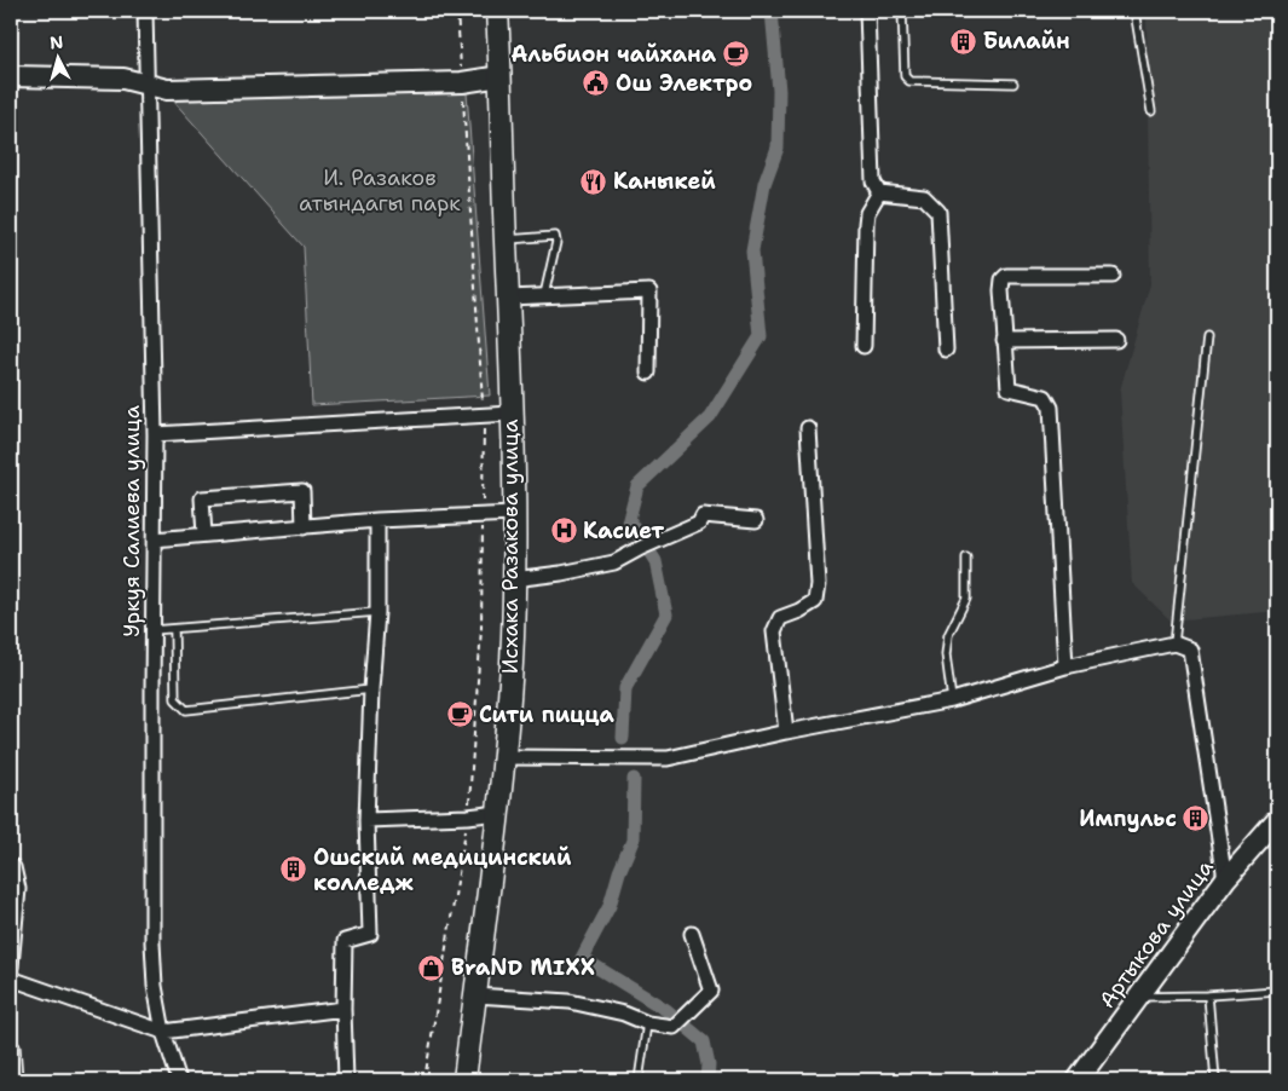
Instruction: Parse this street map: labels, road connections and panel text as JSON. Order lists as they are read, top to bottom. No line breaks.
{"streets":{"main road":["Исхака Разакова улица"],"street":["Уркуя Салиева улица","Артыкова улица"]},"parks":["И. Разаков атындагы парк"],"places":{"building":["Билайн","Импульс","Ошский медицинский колледж"],"cafe":["Альбион чайхана","Сити пицца"],"public building":["Ош Электро"],"restaurant":["Каныкей"],"hospital":["Касиет"],"shop":["BraND MIXX"]},"north":"top"}
